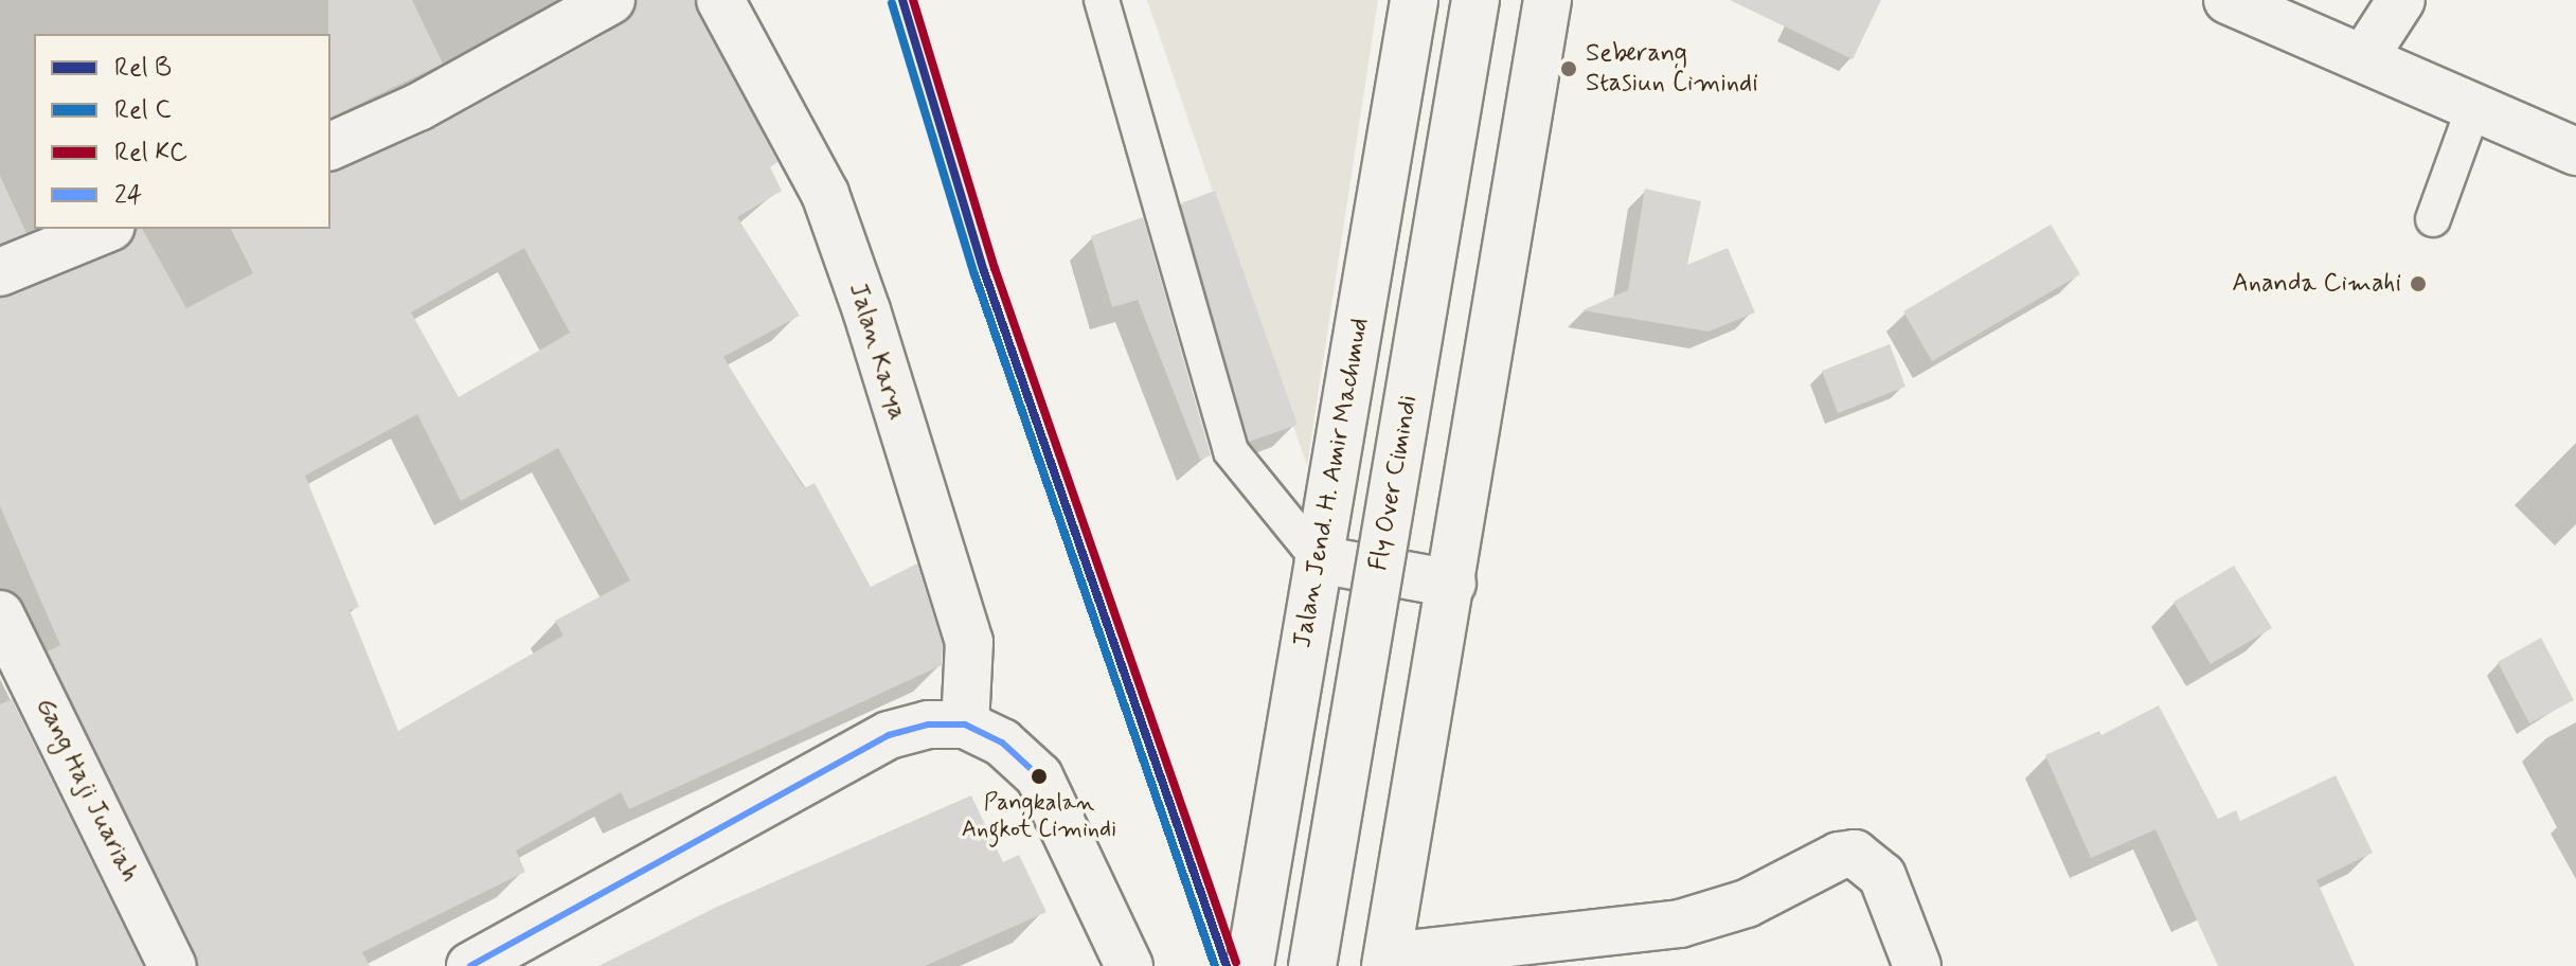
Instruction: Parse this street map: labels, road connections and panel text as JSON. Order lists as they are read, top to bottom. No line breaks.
{"streets":{"main road":["Jalan Karya","Jalan Jend. H. Amir Machmud","Fly Over Cimindi","Gang Haji Juariah"]},"places":["Seberang Stasiun Cimindi","Ananda Cimahi","Pangkalan Angkot Cimindi"],"lines":["rail line B","rail line KC","rail line C","transit line 24"],"legend":["Rel B","Rel C","Rel KC","24"]}
